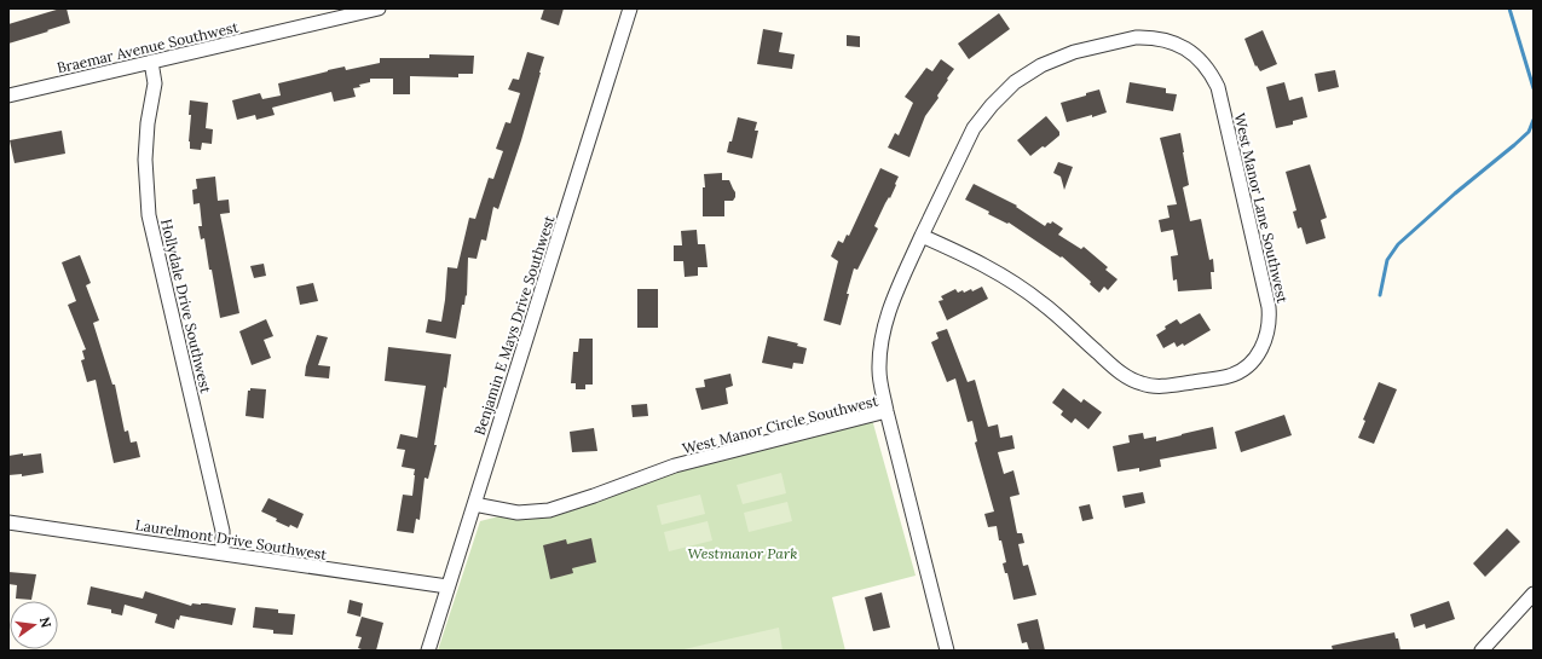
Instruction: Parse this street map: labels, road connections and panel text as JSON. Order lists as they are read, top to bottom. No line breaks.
{"streets":{"street":["Braemar Avenue Southwest","West Manor Lane Southwest","Hollydale Drive Southwest","Benjamin E Mays Drive Southwest","West Manor Circle Southwest","Laurelmont Drive Southwest"]},"crossings":[["Braemar Avenue Southwest","Hollydale Drive Southwest"],["West Manor Lane Southwest","West Manor Circle Southwest"],["Hollydale Drive Southwest","Laurelmont Drive Southwest"],["Benjamin E Mays Drive Southwest","West Manor Circle Southwest"],["Benjamin E Mays Drive Southwest","Laurelmont Drive Southwest"]],"parks":["Westmanor Park"],"north":"right"}
